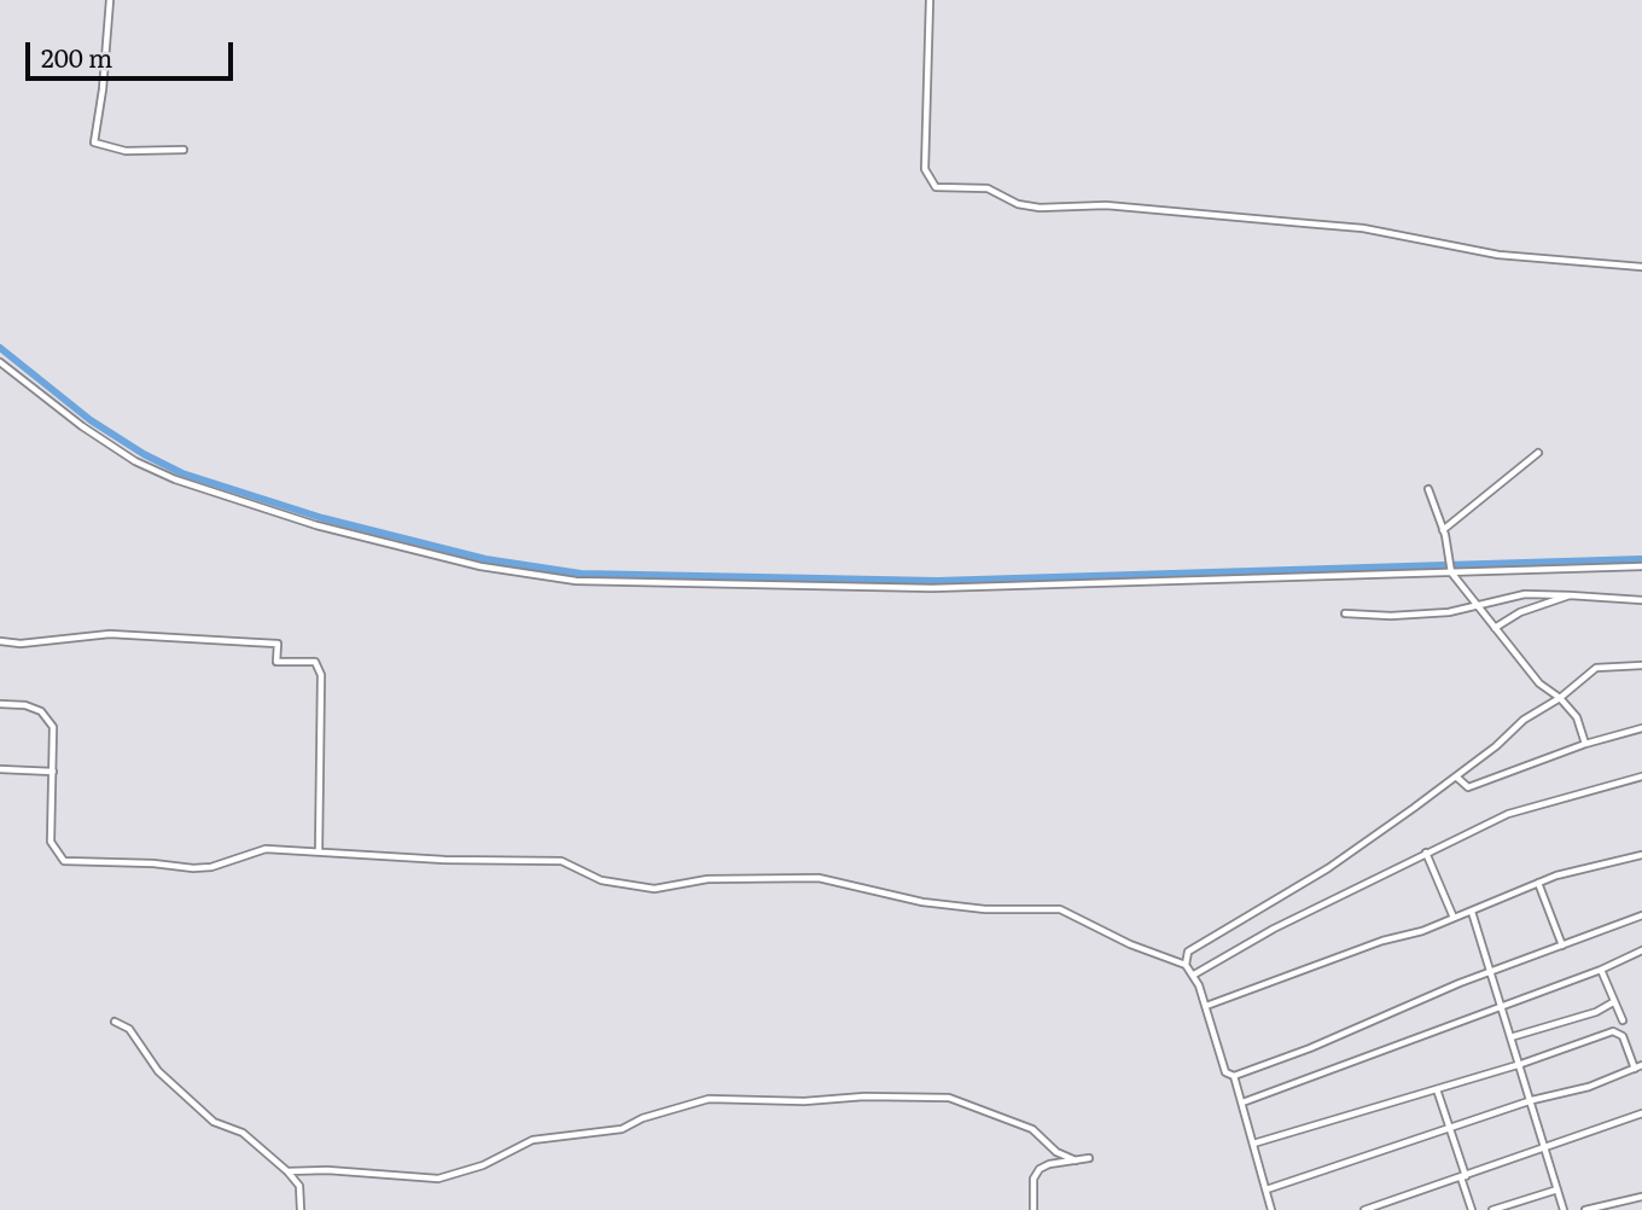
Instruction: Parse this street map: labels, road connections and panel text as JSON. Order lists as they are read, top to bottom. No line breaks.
{"scale_bar":"200 m"}
